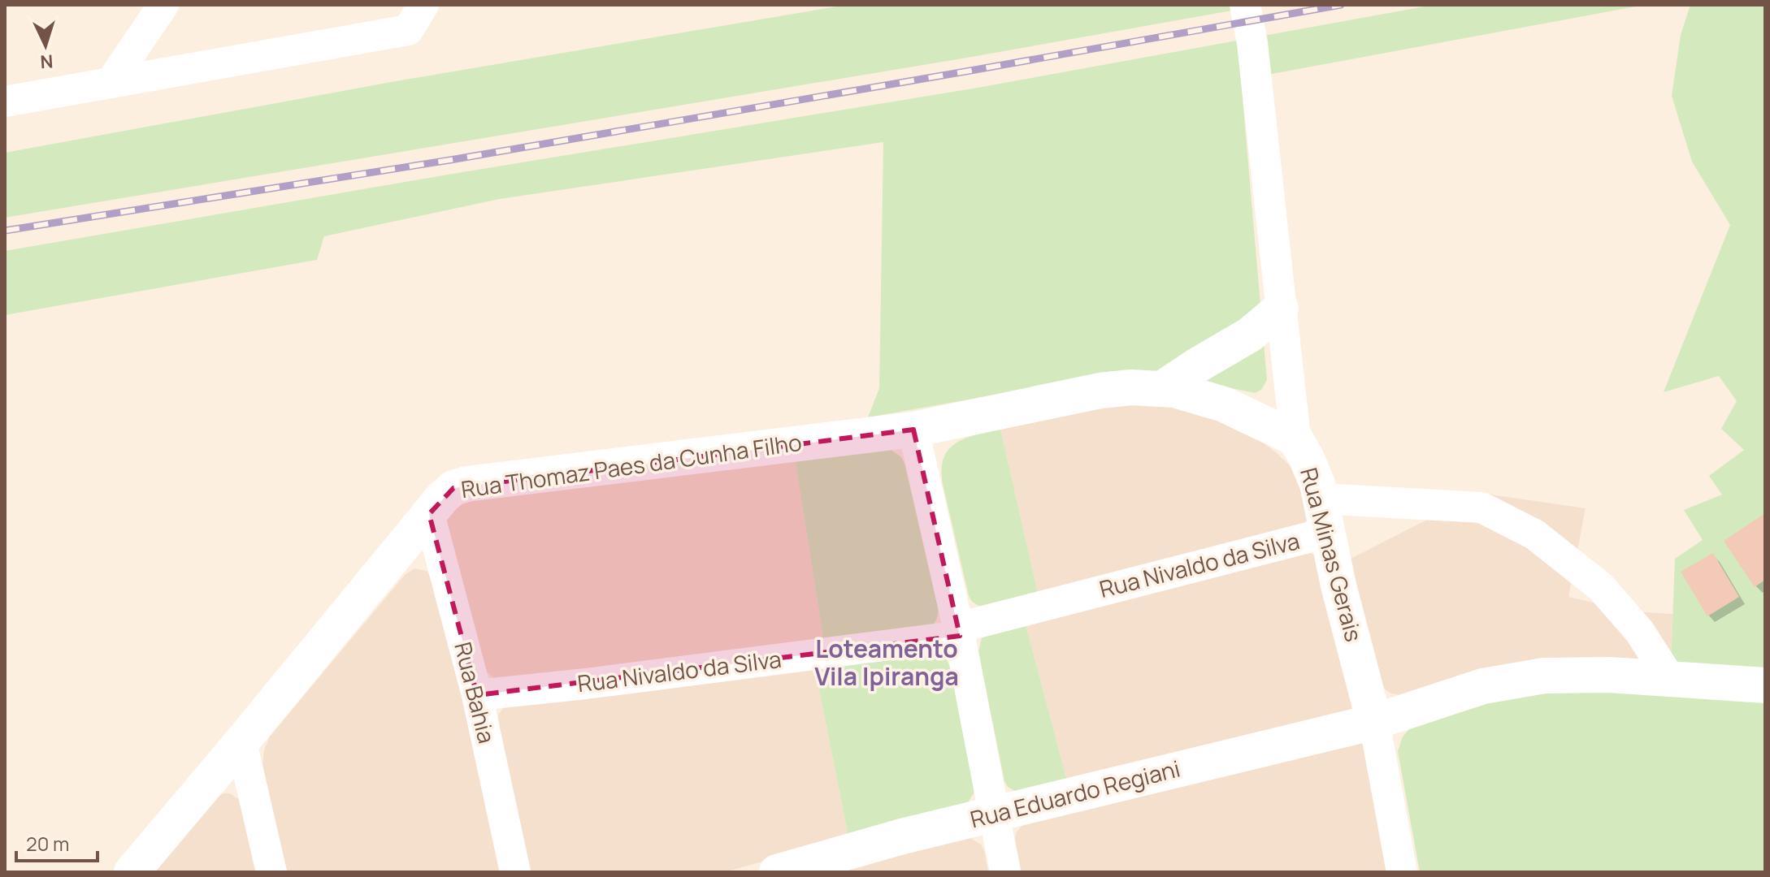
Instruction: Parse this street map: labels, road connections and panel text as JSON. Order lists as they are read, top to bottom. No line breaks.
{"streets":{"street":["Rua Thomaz Paes da Cunha Filho","Rua Minas Gerais","Rua Nivaldo da Silva","Rua Bahia","Rua Eduardo Regiani"]},"crossings":[["Rua Thomaz Paes da Cunha Filho","Rua Minas Gerais"],["Rua Thomaz Paes da Cunha Filho","Rua Bahia"],["Rua Minas Gerais","Rua Nivaldo da Silva"],["Rua Minas Gerais","Rua Eduardo Regiani"],["Rua Nivaldo da Silva","Rua Bahia"]],"districts":["Loteamento Vila Ipiranga"],"scale_bar":"20 m","north":"bottom"}
